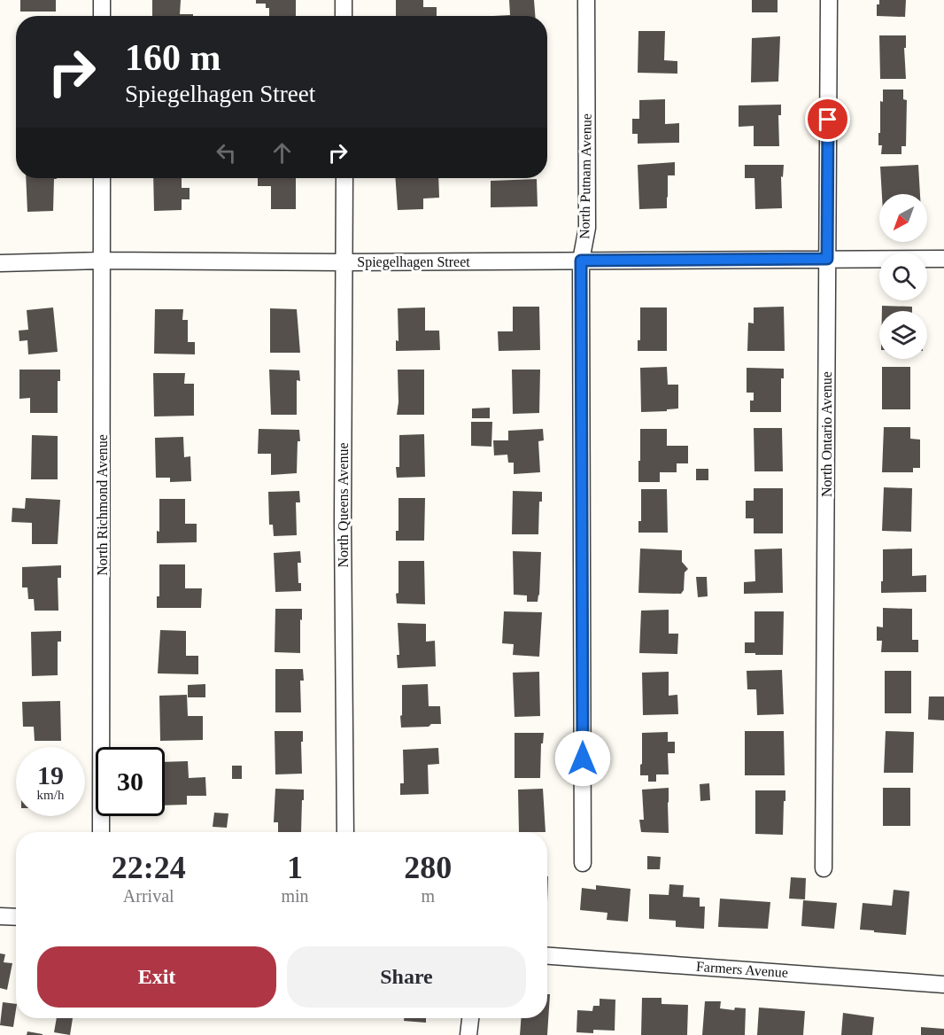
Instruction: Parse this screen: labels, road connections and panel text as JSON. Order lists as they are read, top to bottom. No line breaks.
{"streets":{"street":["North Putnam Avenue","Spiegelhagen Street","North Ontario Avenue","North Richmond Avenue","North Queens Avenue","Farmers Avenue"]},"crossings":[["North Putnam Avenue","Spiegelhagen Street"],["Spiegelhagen Street","North Ontario Avenue"],["Spiegelhagen Street","North Richmond Avenue"],["Spiegelhagen Street","North Queens Avenue"]],"north":"bottom left","page":{"turn":["160 m","Spiegelhagen Street"],"speed":"19 km/h","limit":"30","eta":["22:24","Arrival","1","min","280","m"],"buttons":["Exit","Share"]}}
